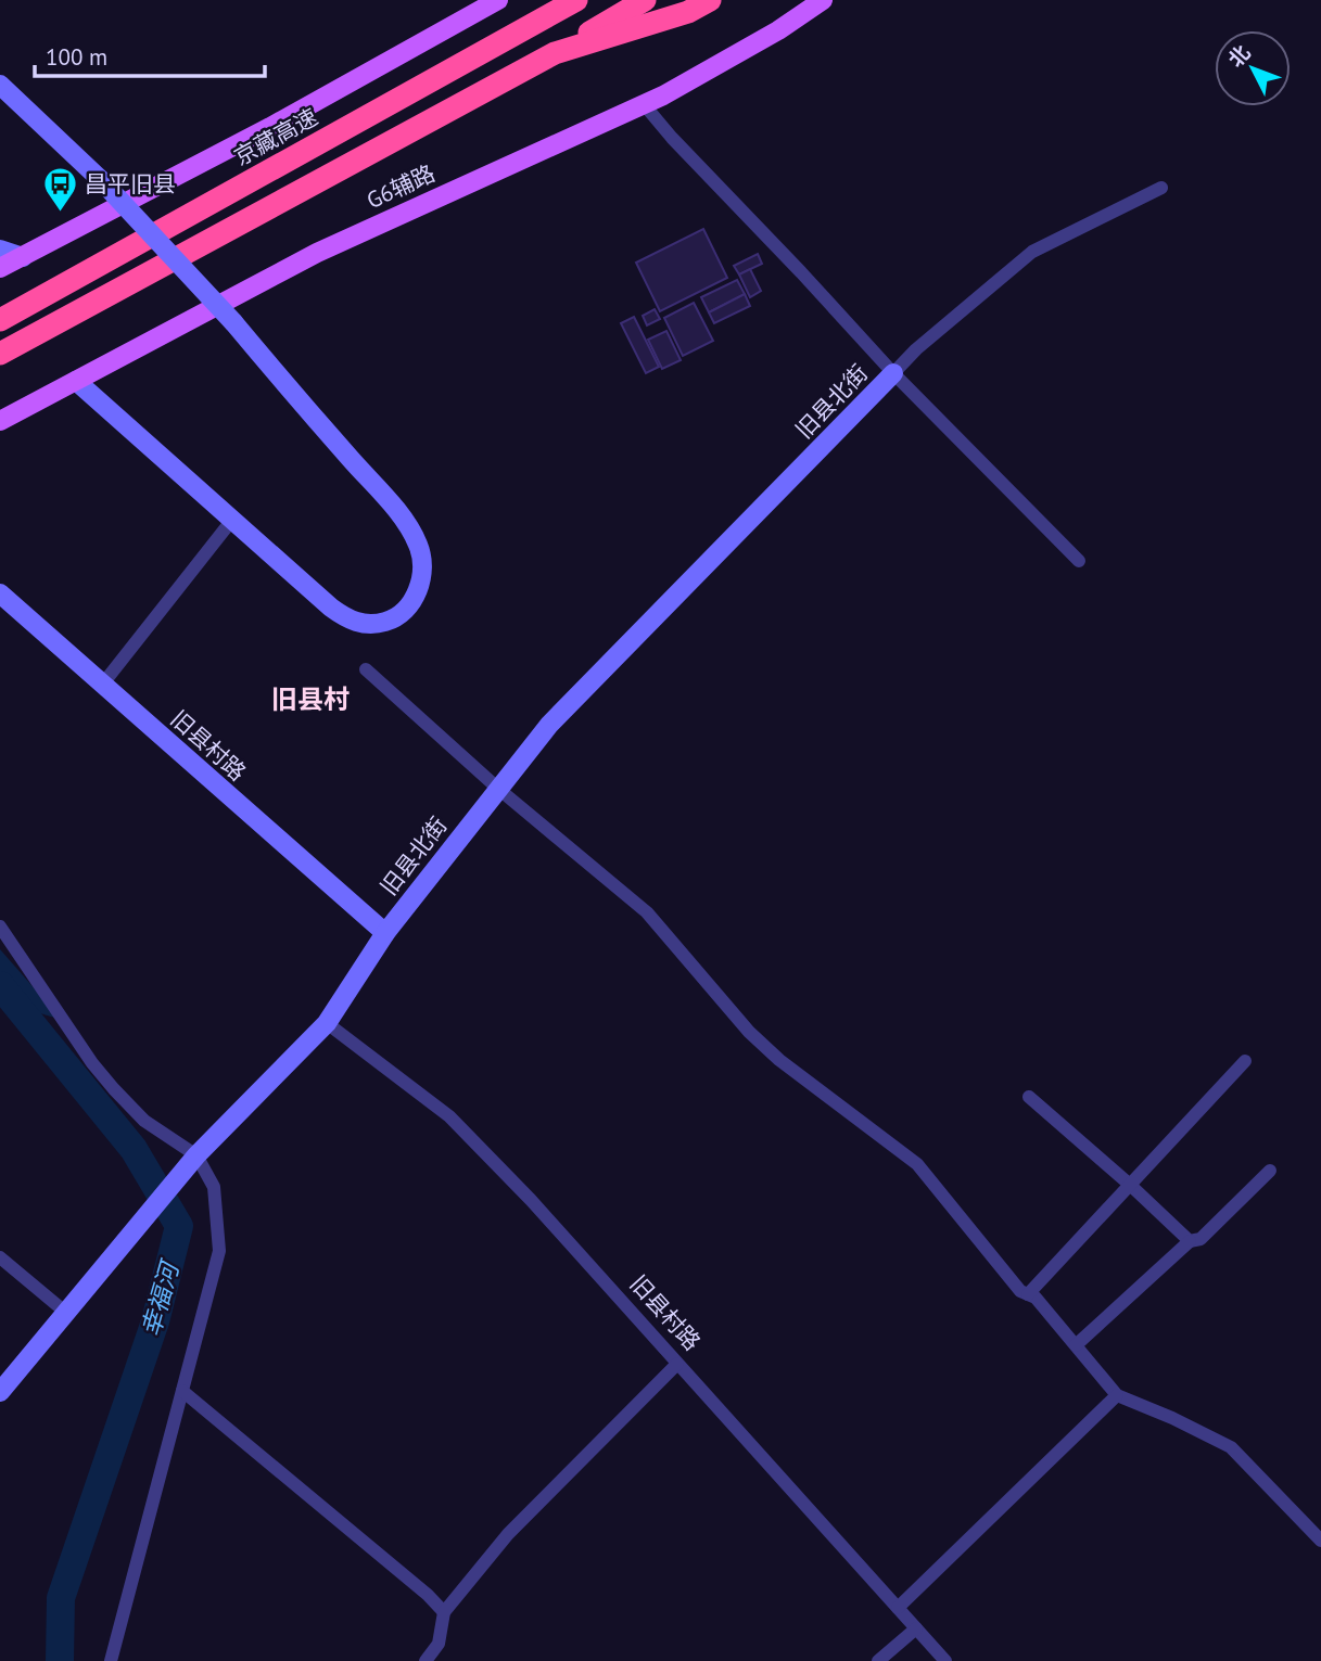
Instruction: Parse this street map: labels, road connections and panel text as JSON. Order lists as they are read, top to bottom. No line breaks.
{"streets":{"highway":["京藏高速"],"main road":["G6辅路"],"street":["旧县北街","旧县村路"]},"crossings":[["旧县北街","旧县村路"]],"districts":["旧县村"],"water":["幸福河"],"places":{"bus stop":["昌平旧县"]},"scale_bar":"100 m","north":"top left"}
